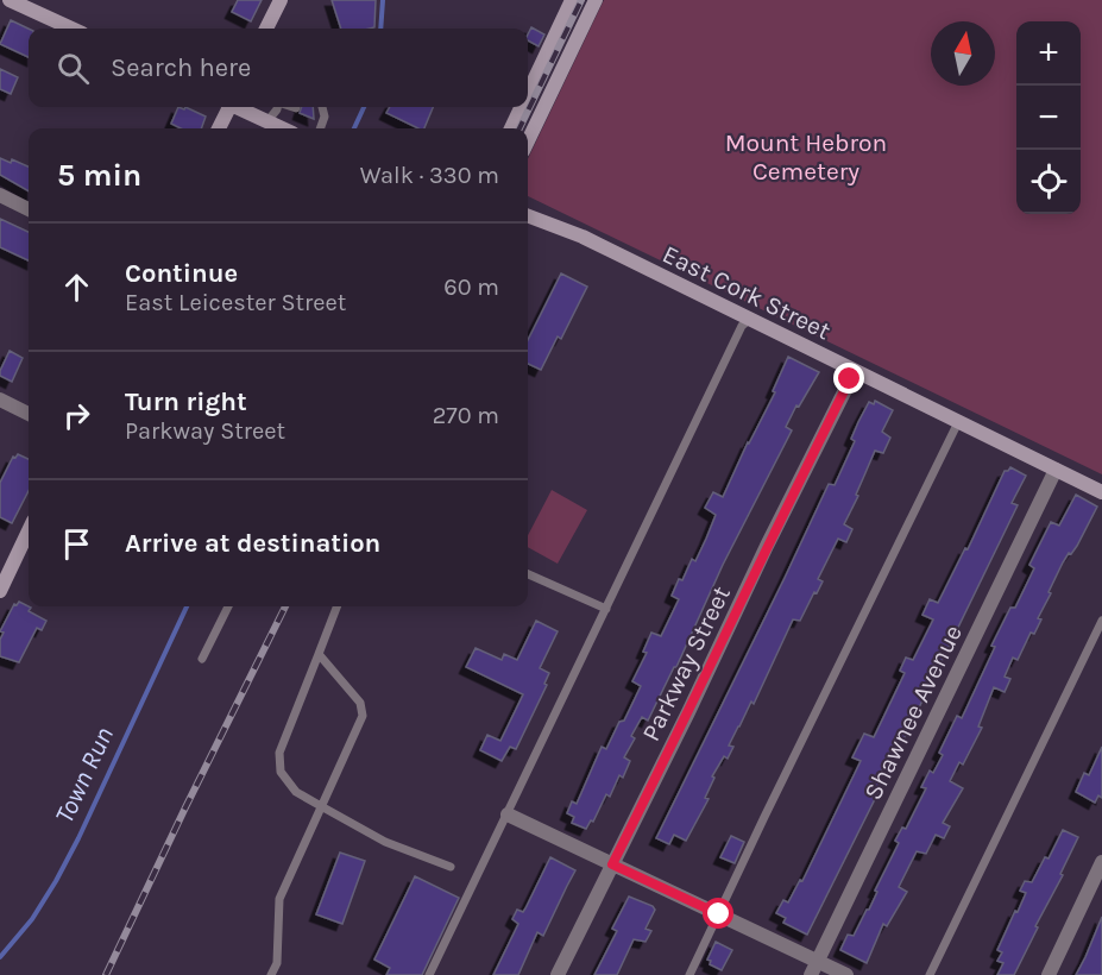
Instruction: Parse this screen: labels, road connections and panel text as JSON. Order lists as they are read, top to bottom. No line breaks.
{"streets":{"main road":["East Cork Street"],"street":["Parkway Street","Shawnee Avenue"]},"crossings":[["East Cork Street","Parkway Street"],["East Cork Street","Shawnee Avenue"]],"water":["Town Run"],"parks":["Mount Hebron Cemetery"],"north":"top","page":{"map_buttons":["+","−"],"search":"Search here","heading":["5 min","Walk · 330 m"],"list":[["Continue","East Leicester Street","60 m"],["Turn right","Parkway Street","270 m"],"Arrive at destination"]}}
